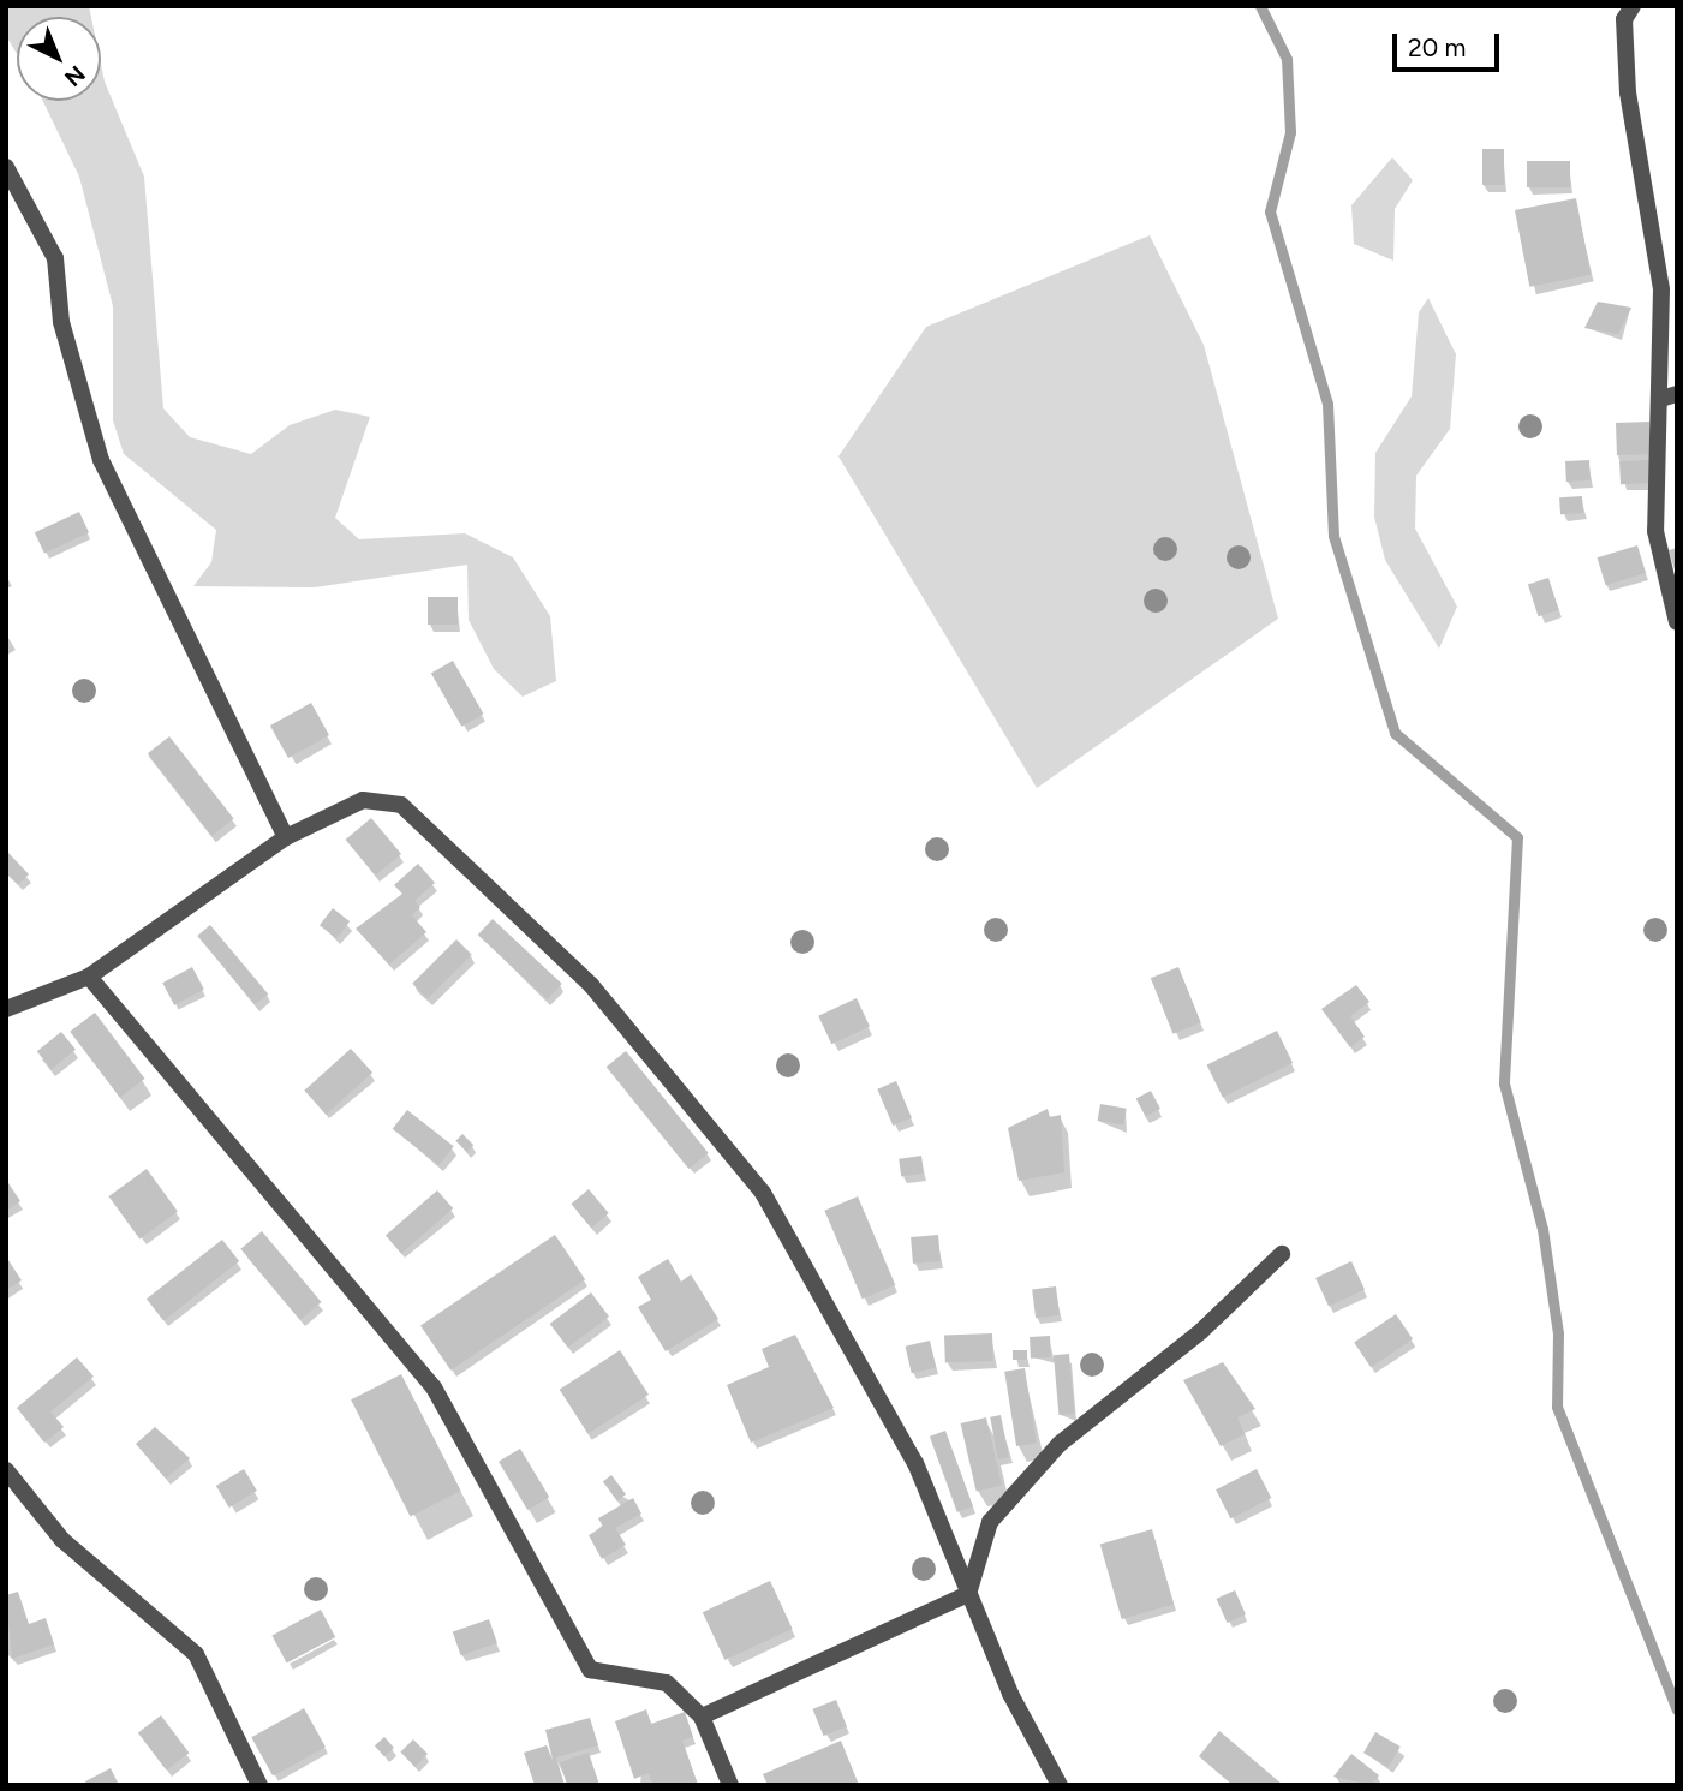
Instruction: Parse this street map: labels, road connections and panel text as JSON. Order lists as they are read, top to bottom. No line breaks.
{"scale_bar":"20 m","north":"bottom right"}
